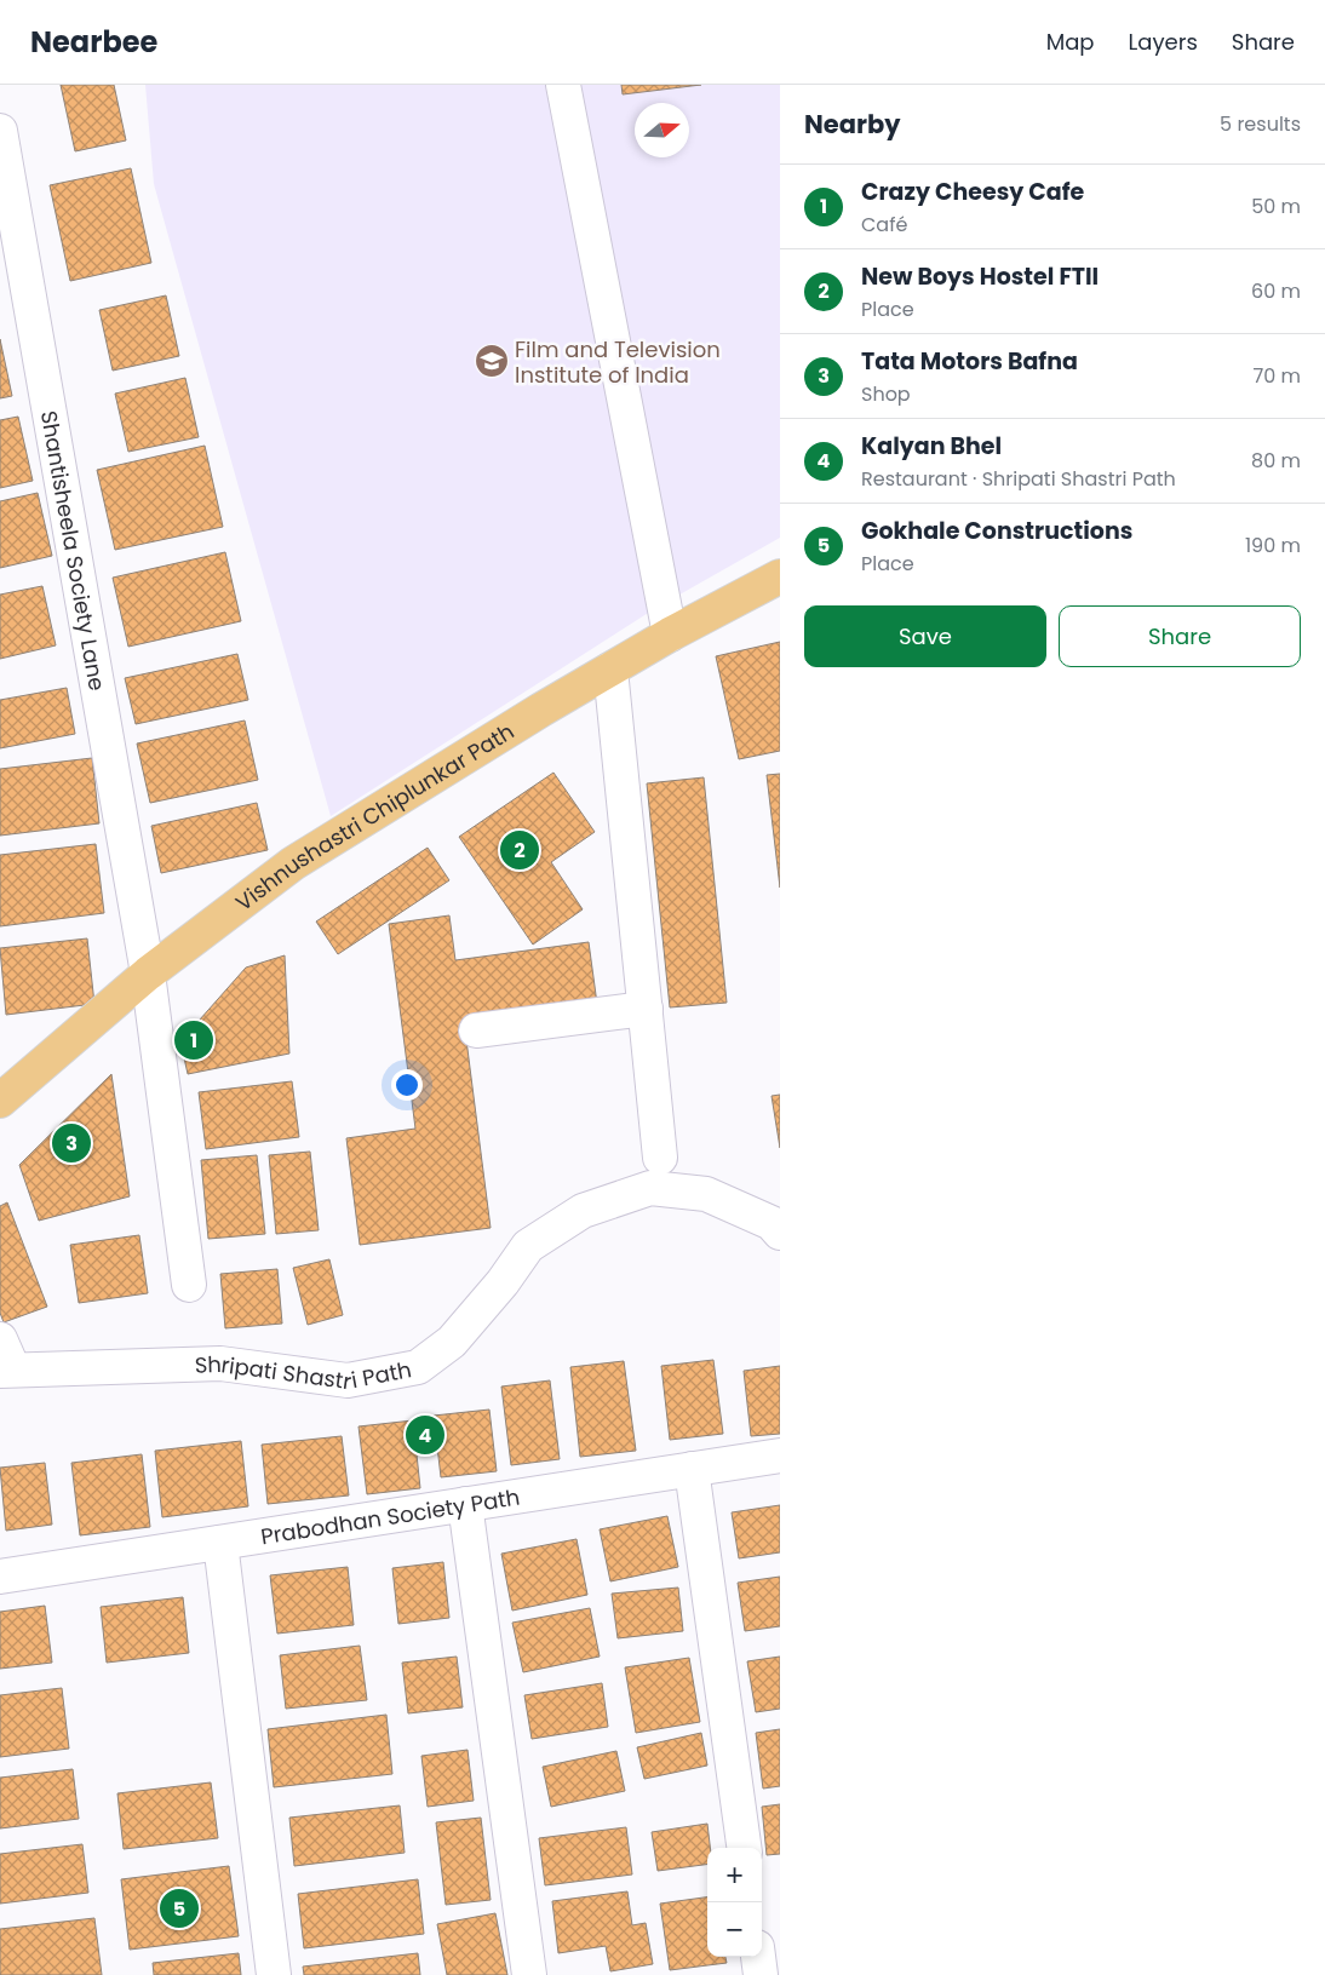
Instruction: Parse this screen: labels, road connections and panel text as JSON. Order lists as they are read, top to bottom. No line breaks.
{"streets":{"main road":["Vishnushastri Chiplunkar Path"],"street":["Shantisheela Society Lane","Shripati Shastri Path","Prabodhan Society Path"]},"crossings":[["Shantisheela Society Lane","Vishnushastri Chiplunkar Path"]],"places":{"school or university":["Film and Television Institute of India"]},"north":"right","page":{"header":"Nearbee","nav":["Map","Layers","Share"],"heading":["Nearby","5 results"],"list":[{"mark":"1","name":"Crazy Cheesy Cafe","note":"Café","value":"50 m"},{"mark":"2","name":"New Boys Hostel FTII","note":"Place","value":"60 m"},{"mark":"3","name":"Tata Motors Bafna","note":"Shop","value":"70 m"},{"mark":"4","name":"Kalyan Bhel","note":"Restaurant · Shripati Shastri Path","value":"80 m"},{"mark":"5","name":"Gokhale Constructions","note":"Place","value":"190 m"}],"buttons":["Save","Share"],"pins":["2","1","3","4","5"],"map_buttons":["+","−"]}}
